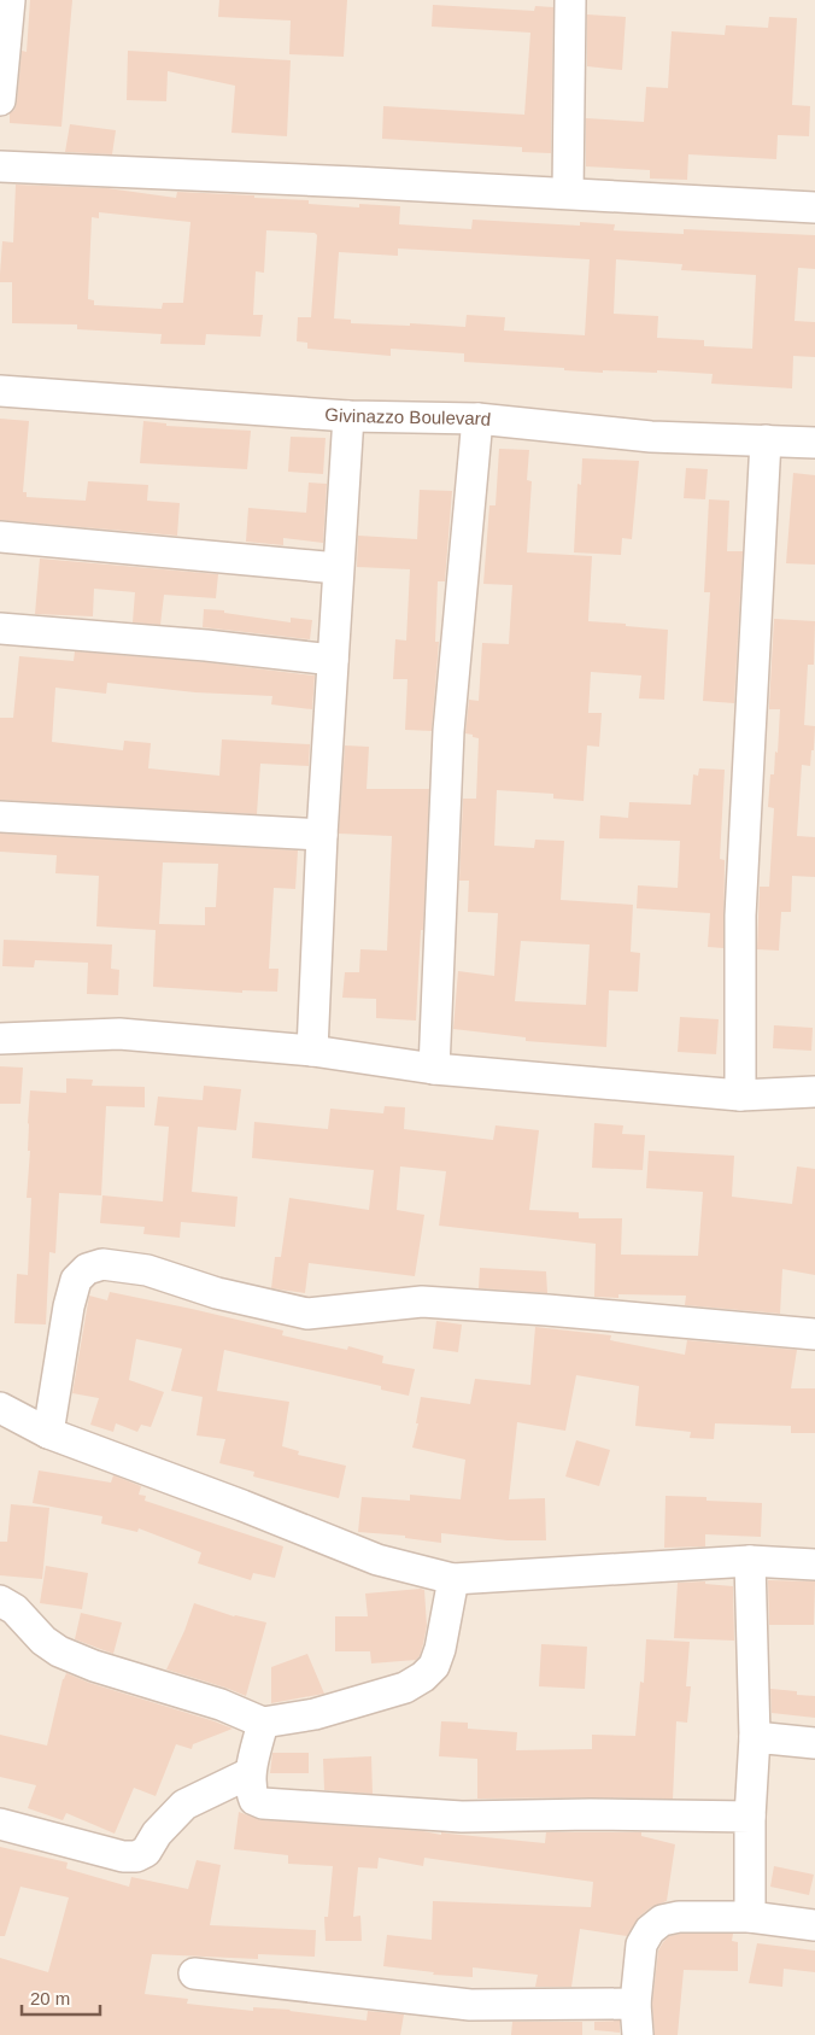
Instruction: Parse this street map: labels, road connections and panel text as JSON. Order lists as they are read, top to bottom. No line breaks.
{"streets":{"street":["Givinazzo Boulevard"]},"scale_bar":"20 m"}
